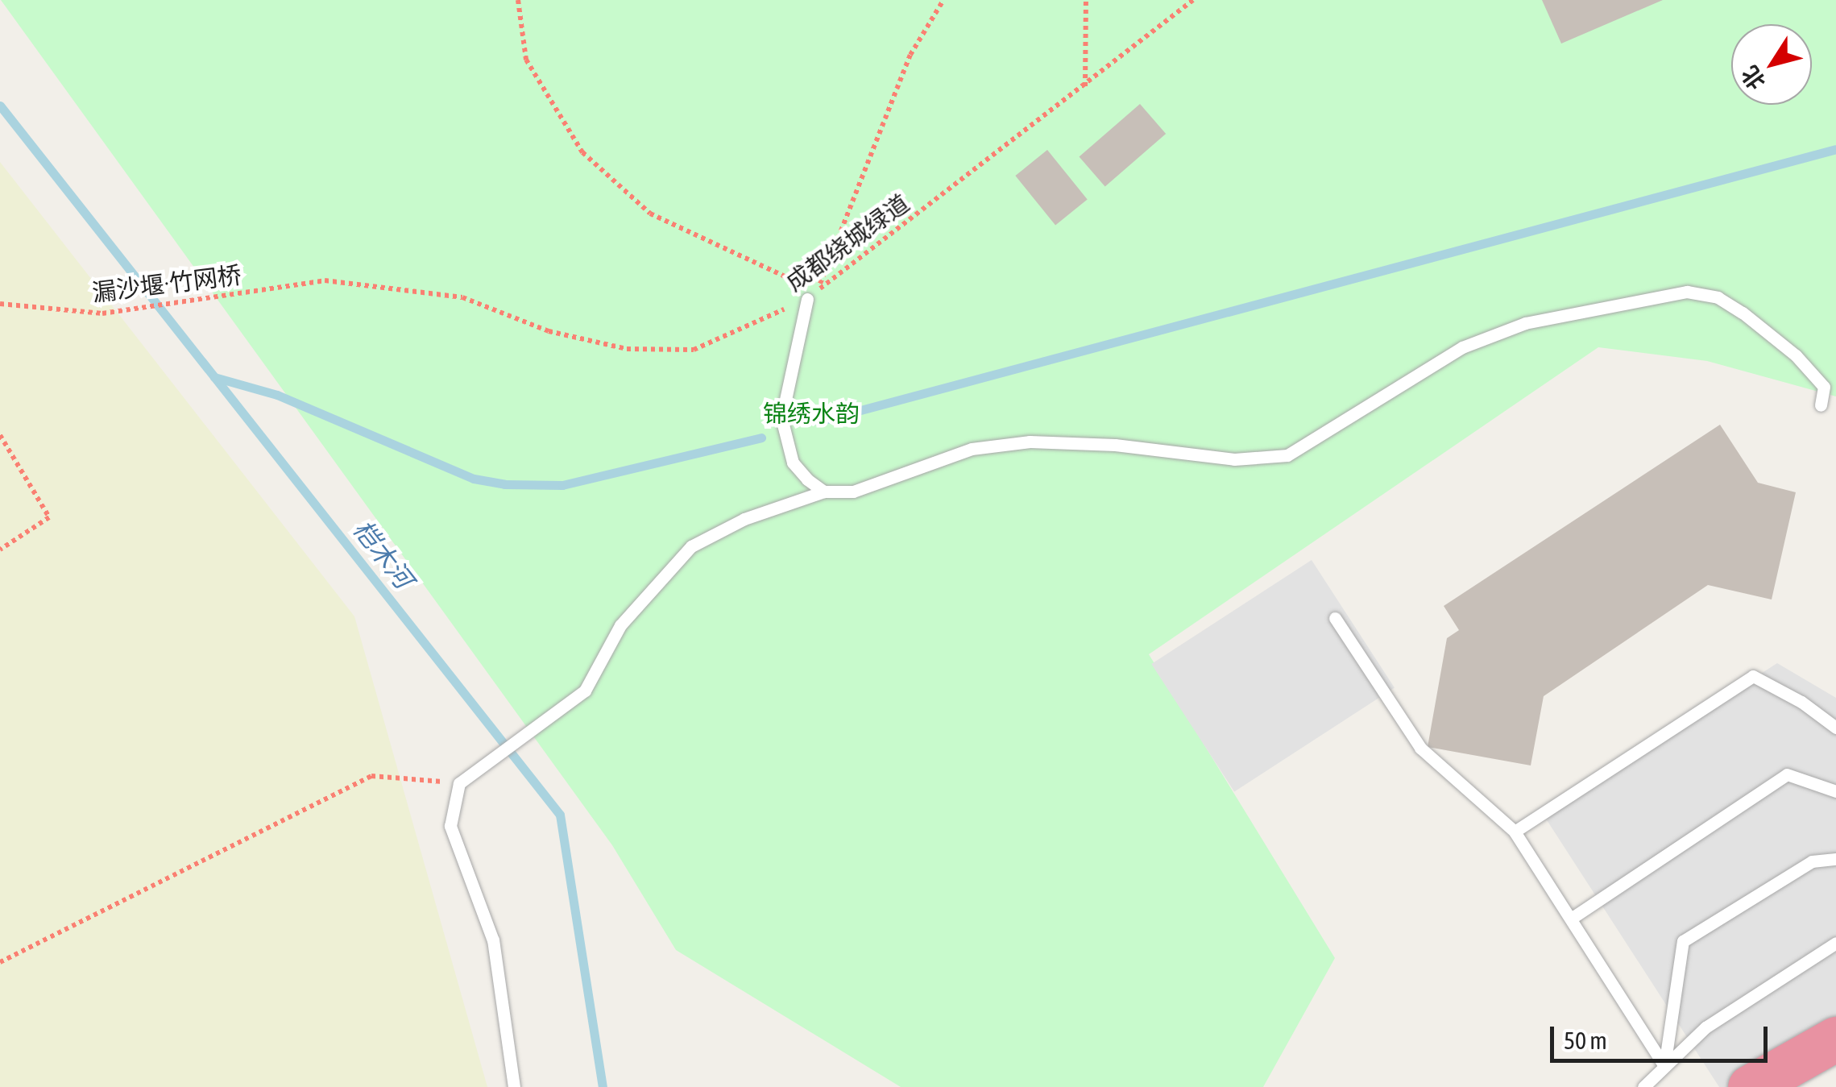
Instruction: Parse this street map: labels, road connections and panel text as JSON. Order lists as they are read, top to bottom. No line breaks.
{"streets":{"path":["成都绕城绿道","漏沙堰·竹网桥"]},"crossings":[["成都绕城绿道","漏沙堰·竹网桥"]],"water":["桤木河"],"parks":["锦绣水韵"],"scale_bar":"50 m","north":"bottom left"}
